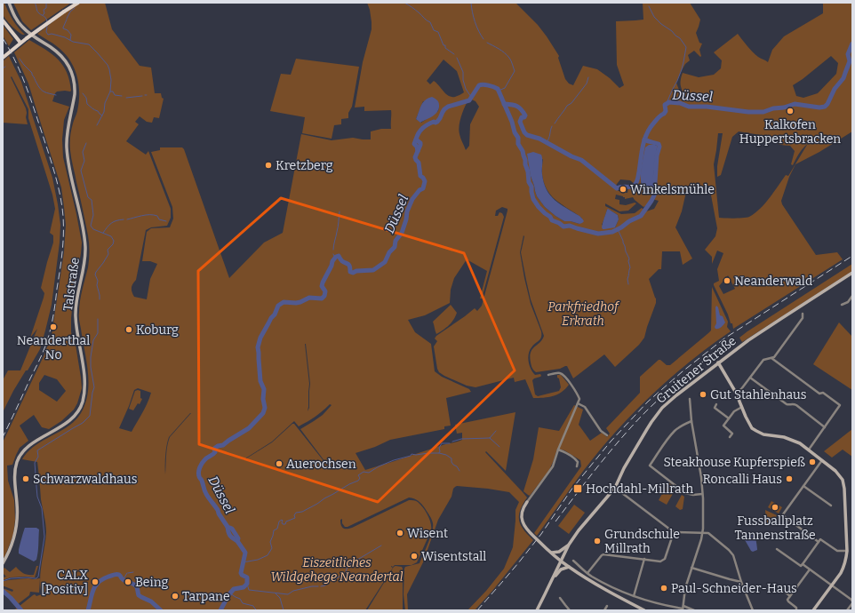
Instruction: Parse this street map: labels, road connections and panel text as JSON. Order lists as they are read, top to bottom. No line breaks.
{"streets":{"main road":["Talstraße","Gruitener Straße"]},"water":["Düssel"],"parks":["Parkfriedhof Erkrath","Eiszeitliches Wildgehege Neandertal"],"places":{"other":["Kalkofen Huppertsbracken","Kretzberg","Winkelsmühle","Neanderwald","Neanderthal No","Koburg","Gut Stahlenhaus","Steakhouse Kupferspieß","Auerochsen","Schwarzwaldhaus","Roncalli Haus","Fussballplatz Tannenstraße","Wisent","Grundschule Millrath","Wisentstall","CALX [Positiv]","Being","Paul-Schneider-Haus","Tarpane"],"transit":["Hochdahl-Millrath"]}}
